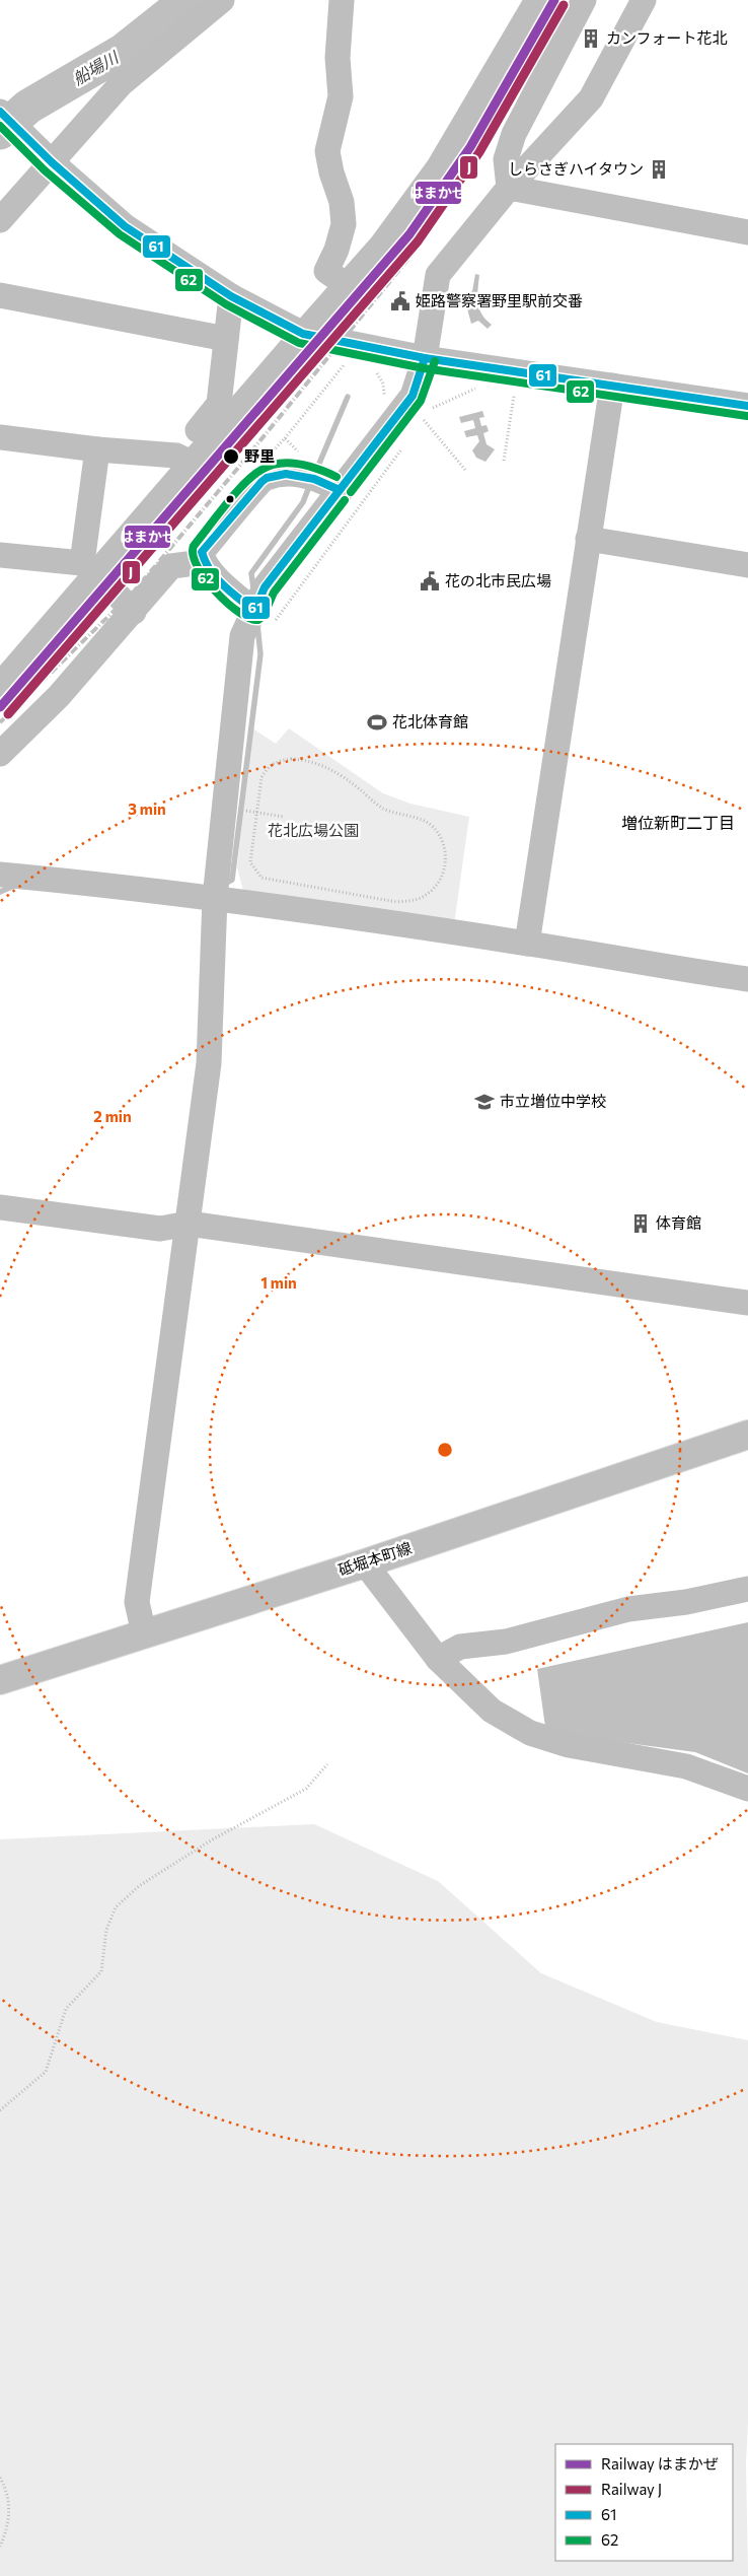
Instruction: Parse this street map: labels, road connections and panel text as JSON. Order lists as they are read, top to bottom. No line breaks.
{"streets":{"main road":["砥堀本町線"]},"districts":["増位新町二丁目"],"water":["船場川"],"parks":["花北広場公園"],"places":{"building":["カンフォート花北","しらさぎハイタウン","体育館"],"public building":["姫路警察署野里駅前交番","花の北市民広場"],"other":["野里"],"sports":["花北体育館"],"school or university":["市立増位中学校"]},"lines":["rail line はまかぜ","rail line J","transit line 61","transit line 62"],"legend":["Railway はまかぜ","Railway J","61","62"],"rings":["3 min","2 min","1 min"]}
